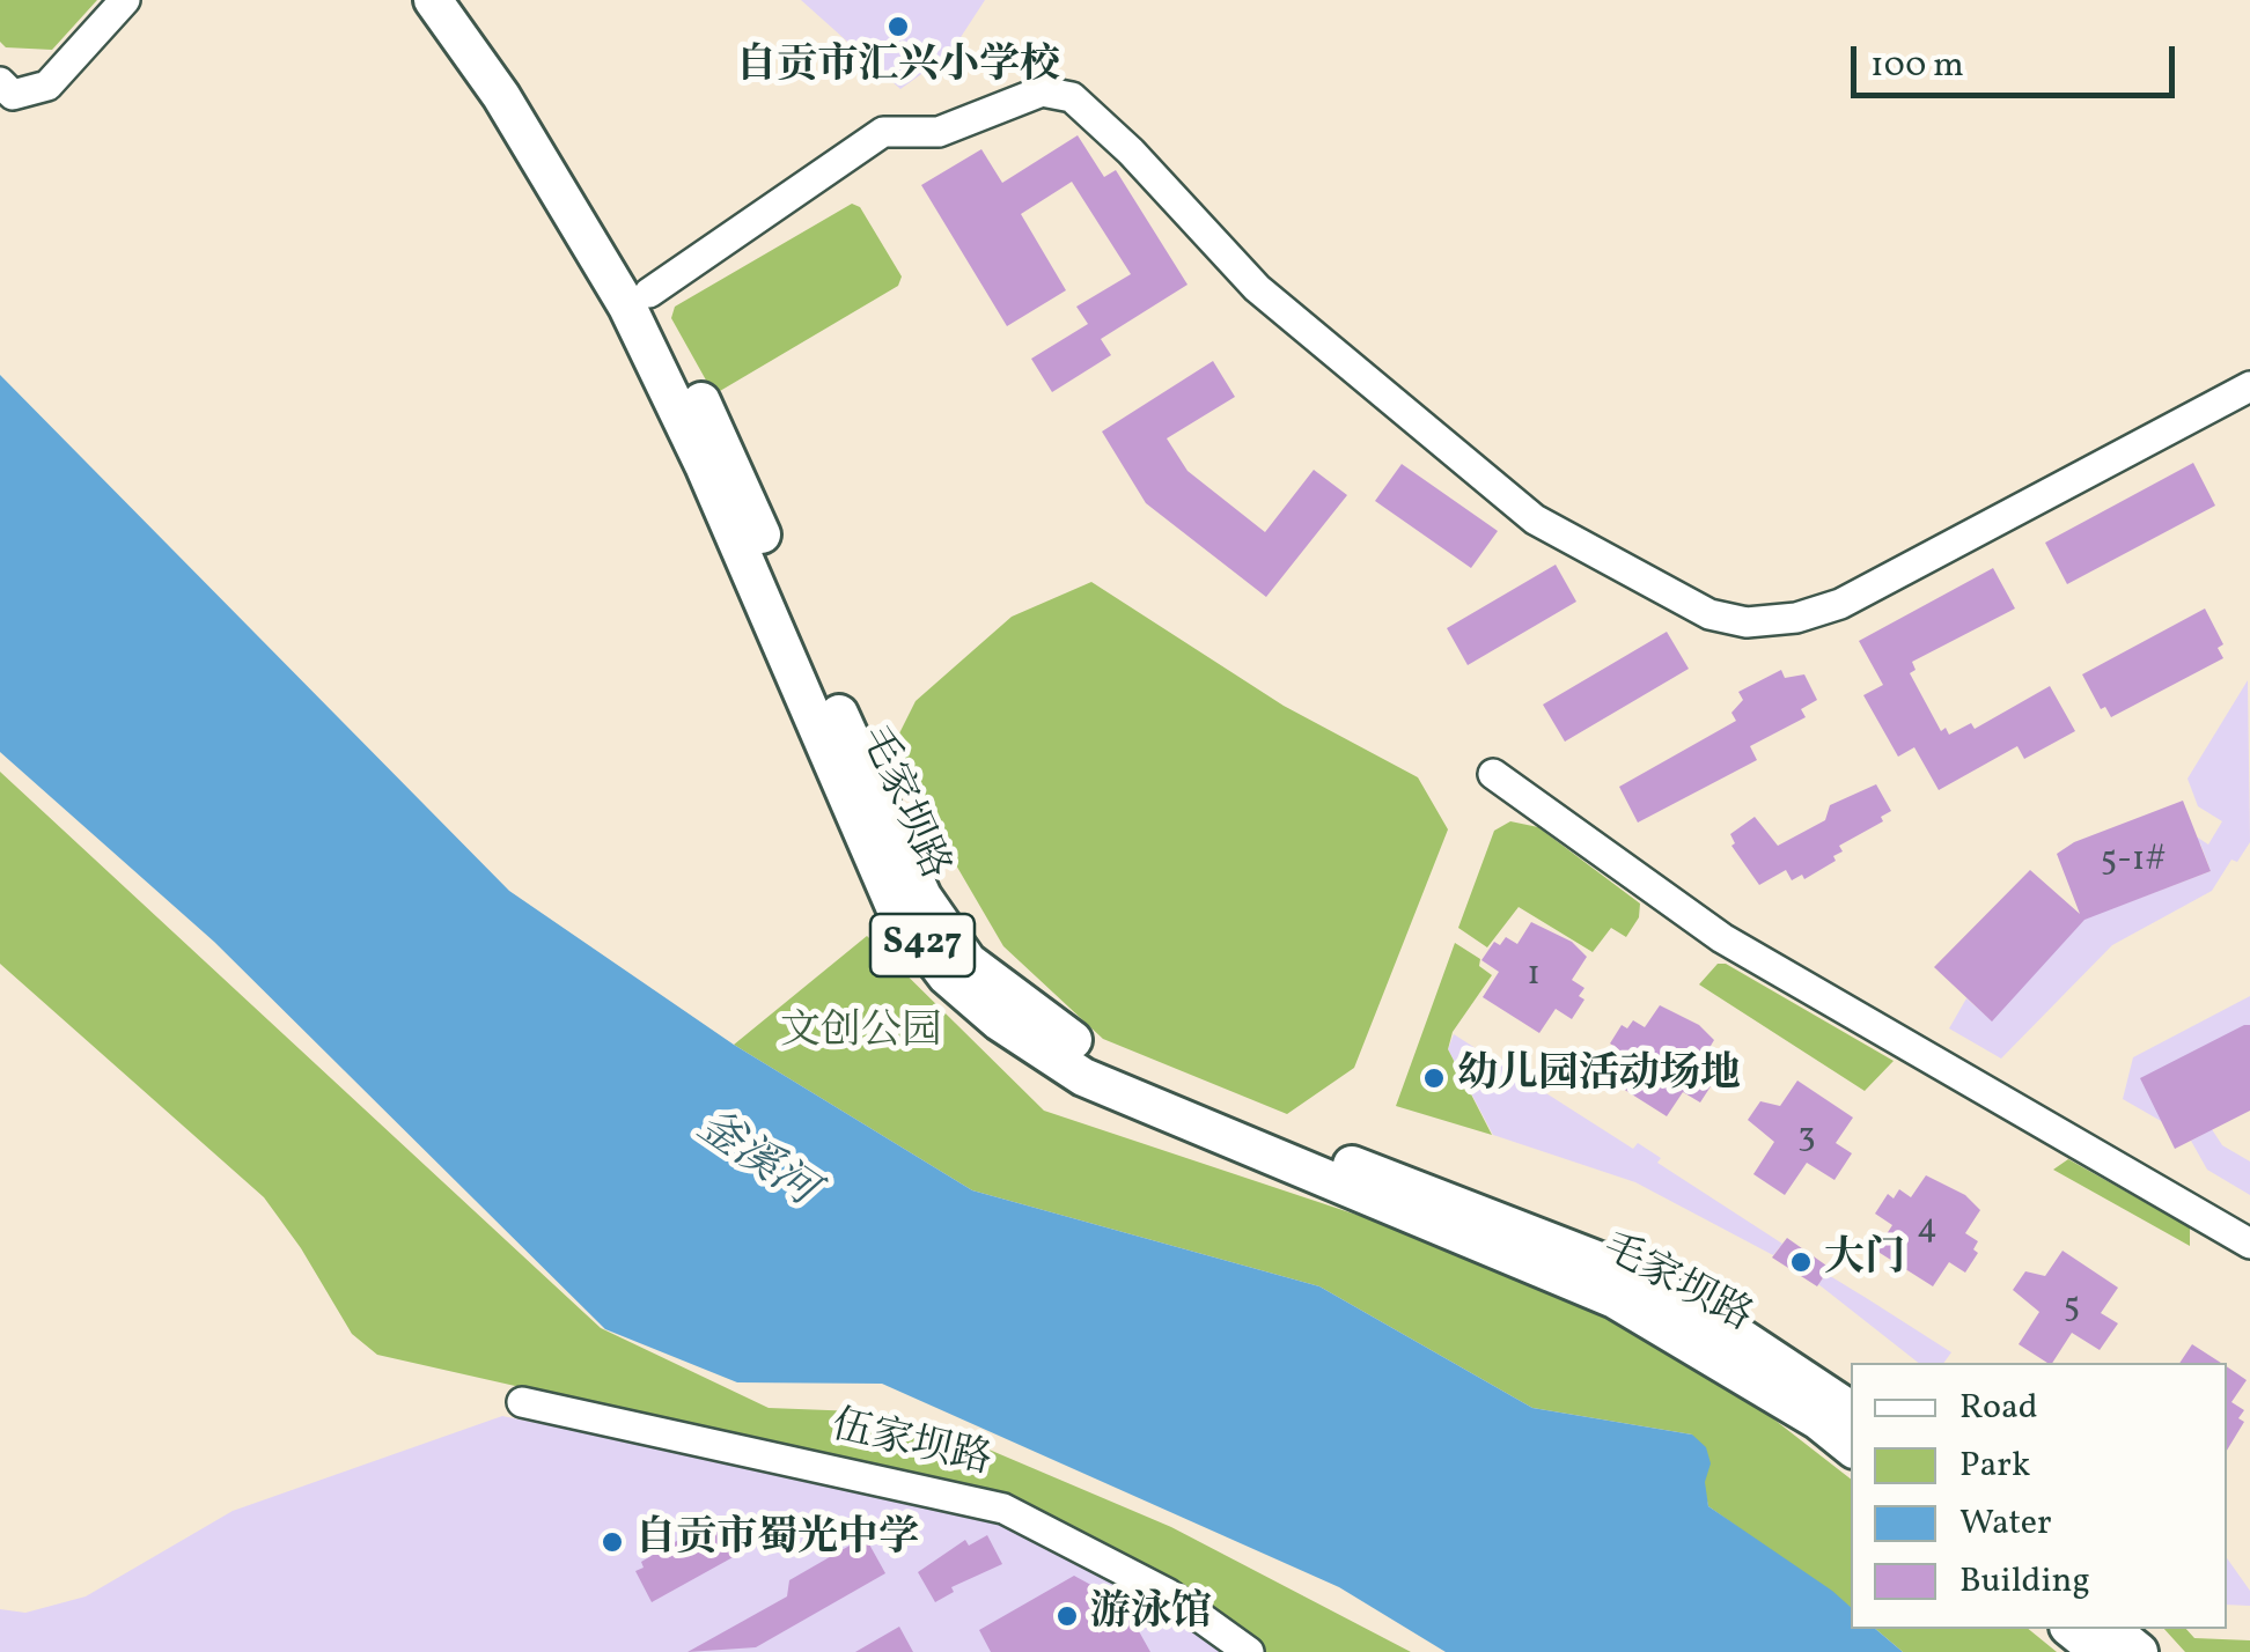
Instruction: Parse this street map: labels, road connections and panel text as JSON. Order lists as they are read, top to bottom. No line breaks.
{"streets":{"main road":["毛家坝路","S427"],"street":["伍家坝路"]},"water":["釜溪河"],"parks":["文创公园"],"places":["自贡市汇兴小学校","幼儿园活动场地","大门","自贡市蜀光中学","游泳馆"],"house_numbers":["5-1#","1","3","4","5"],"legend":["Road","Park","Water","Building"],"scale_bar":"100 m"}
